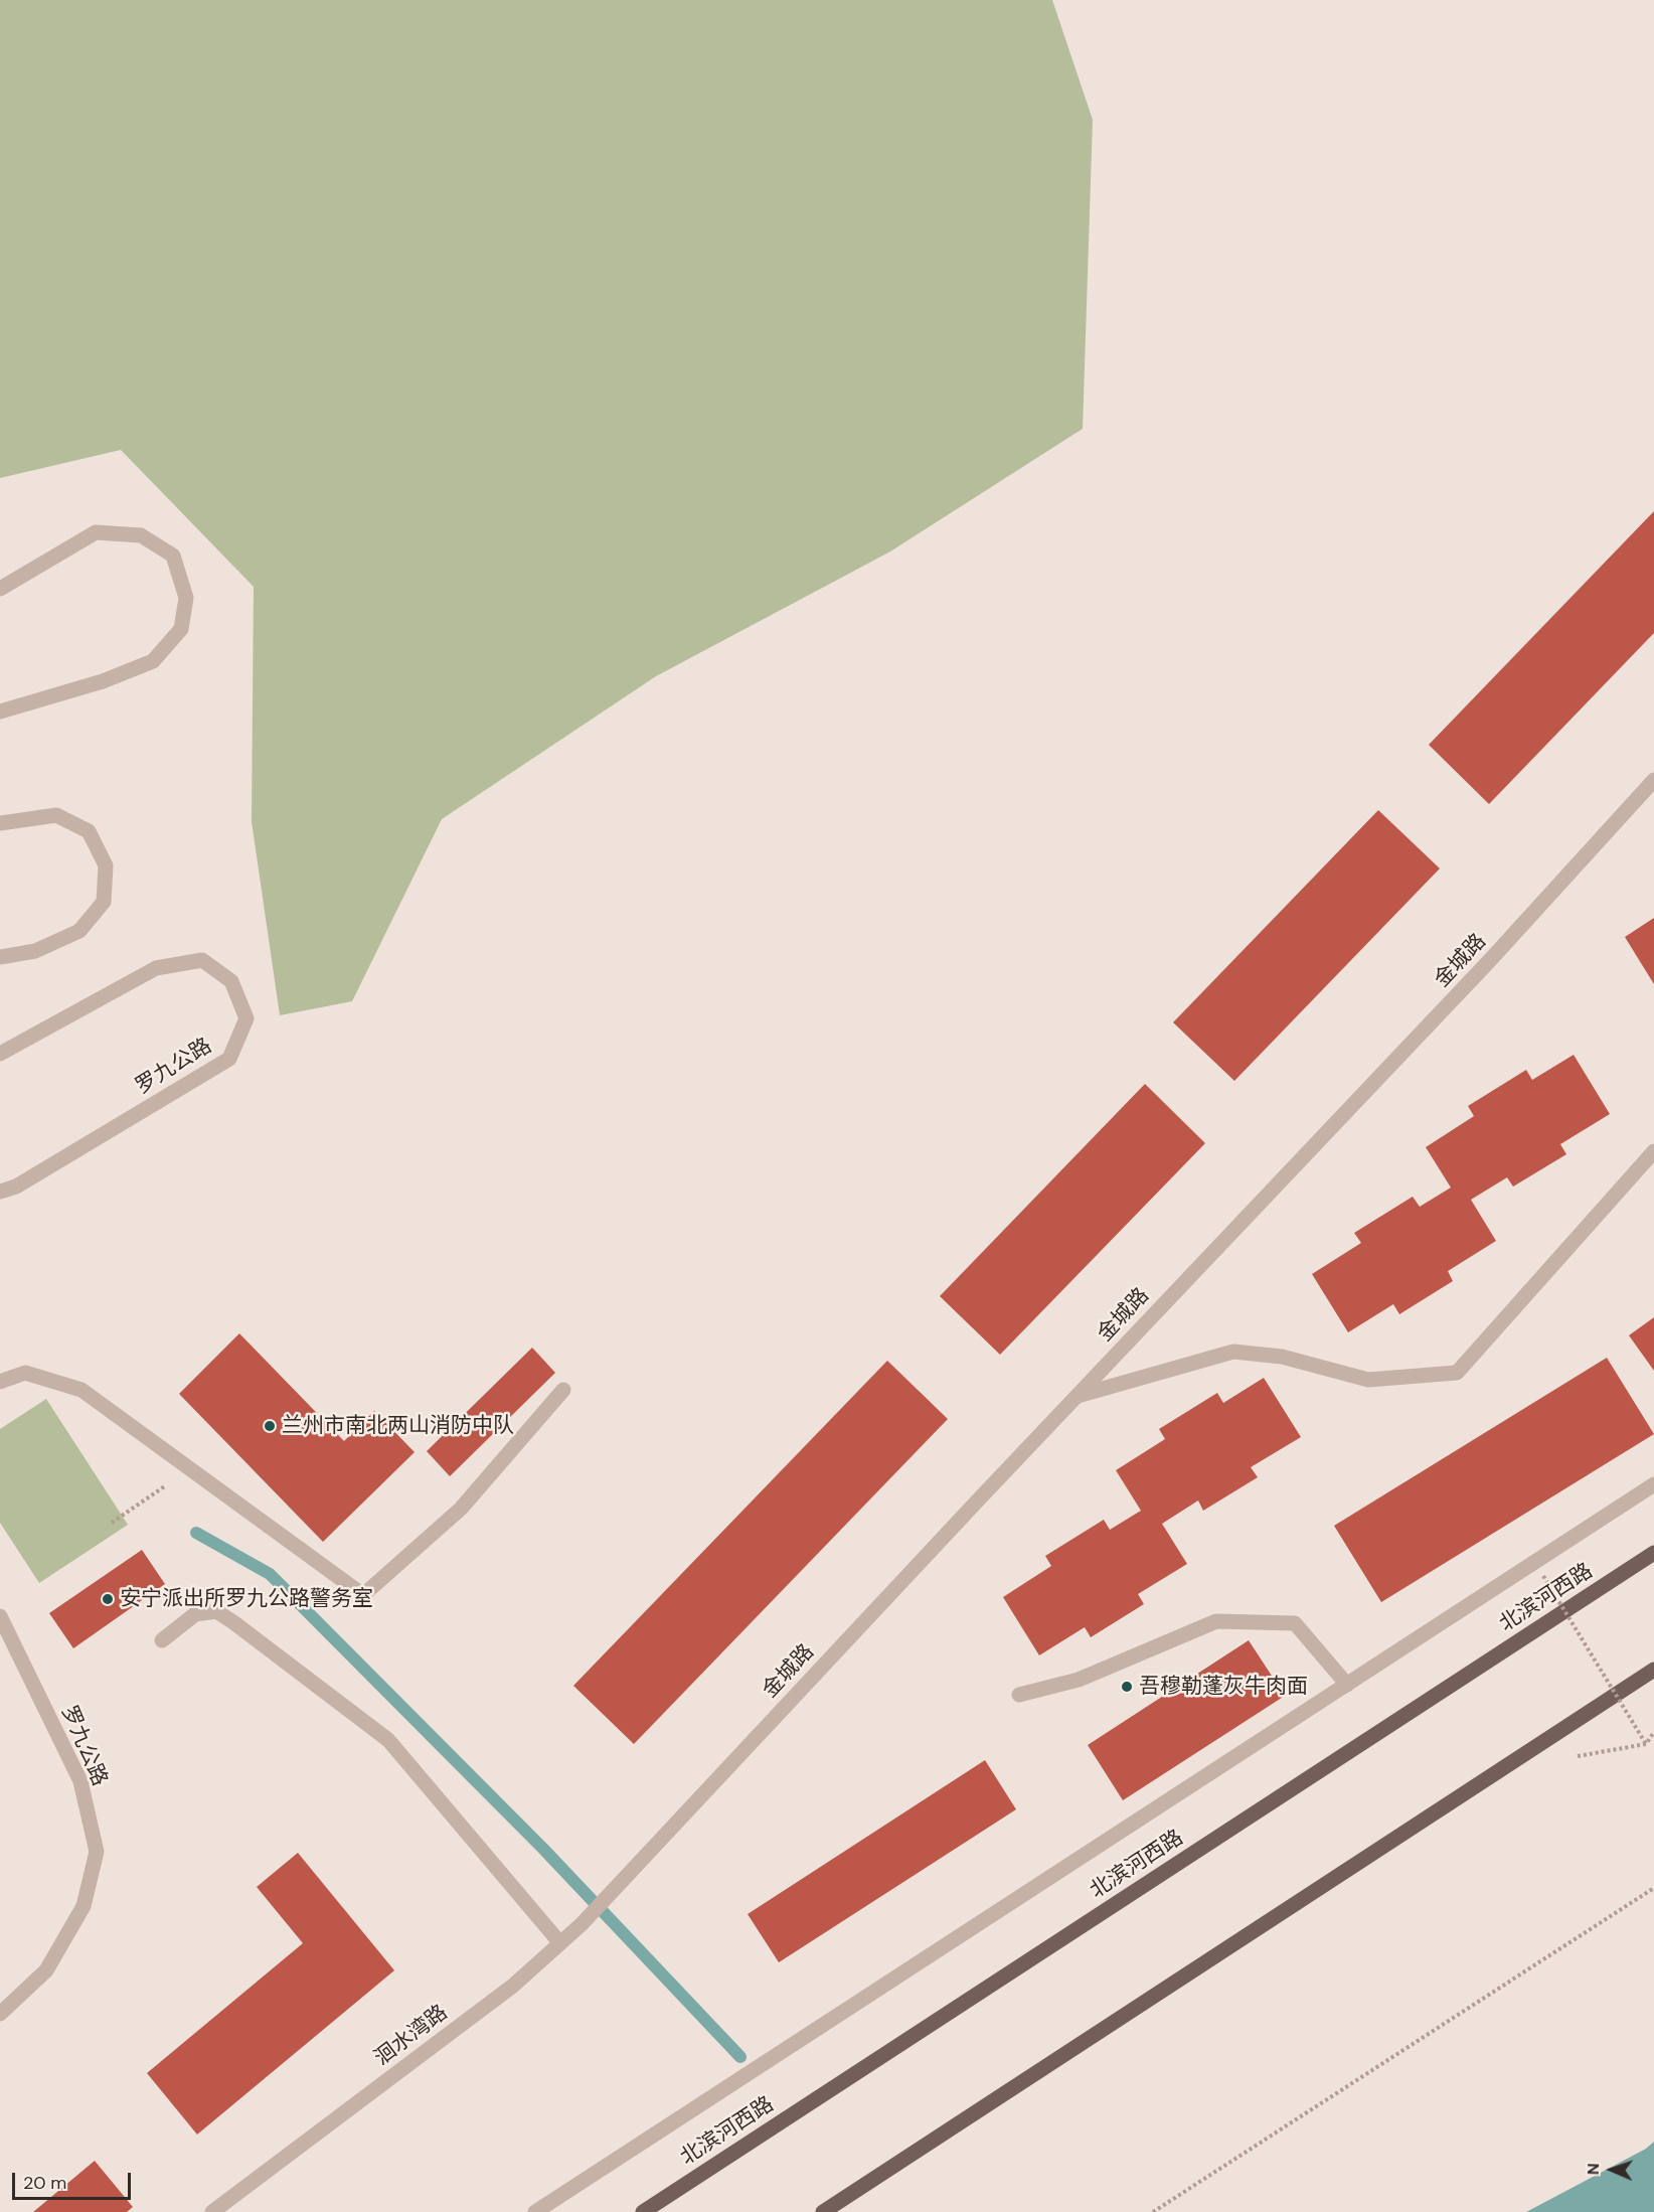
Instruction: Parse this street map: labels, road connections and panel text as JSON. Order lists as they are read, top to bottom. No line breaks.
{"streets":{"main road":["北滨河西路"],"street":["金城路","罗九公路","洄水湾路"]},"crossings":[["金城路","洄水湾路"]],"places":["兰州市南北两山消防中队","安宁派出所罗九公路警务室","吾穆勒蓬灰牛肉面"],"scale_bar":"20 m","north":"left"}
